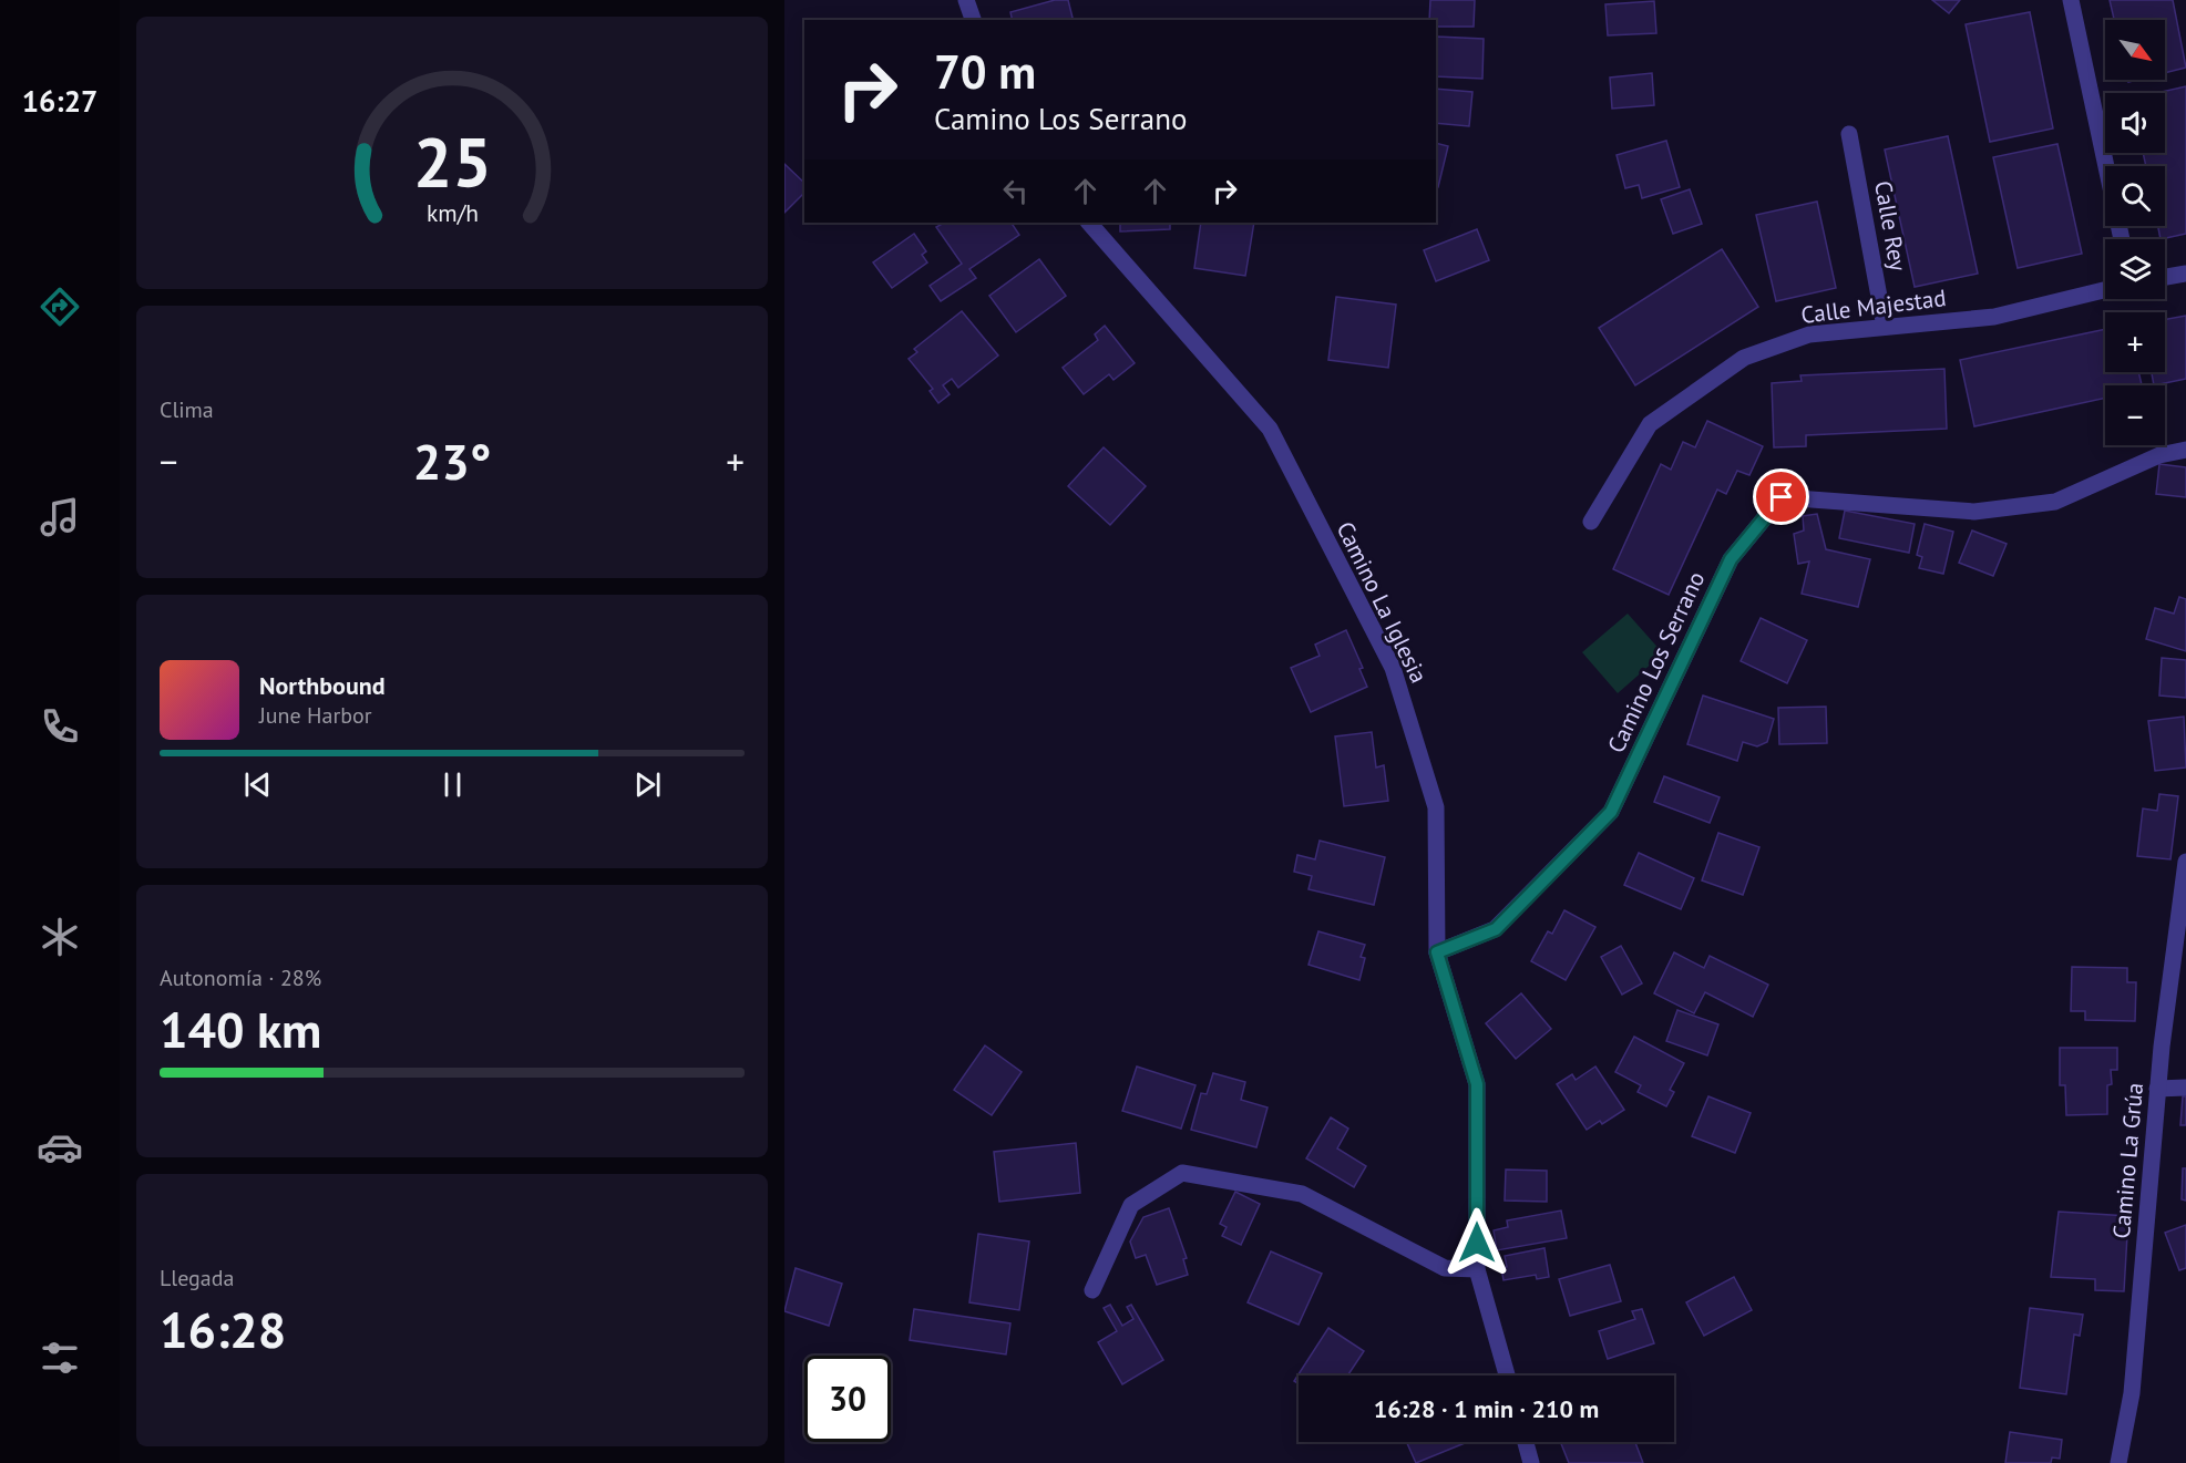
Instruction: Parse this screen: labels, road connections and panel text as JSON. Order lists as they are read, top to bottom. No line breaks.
{"streets":{"street":["Calle Rey","Calle Majestad","Camino La Iglesia","Camino Los Serrano","Camino La Grúa"]},"crossings":[["Calle Rey","Calle Majestad"],["Camino La Iglesia","Camino Los Serrano"]],"north":"bottom right","page":{"tabs":"16:27","map_buttons":["+","−"],"turn":["70 m","Camino Los Serrano"],"tile":["Clima",["Autonomía · 28%","140 km"],["Llegada","16:28"]],"heat":["−","23°","+"],"song":["Northbound","June Harbor"],"limit":"30","trip":"16:28 · 1 min · 210 m","gauge":["25","km/h"]}}
